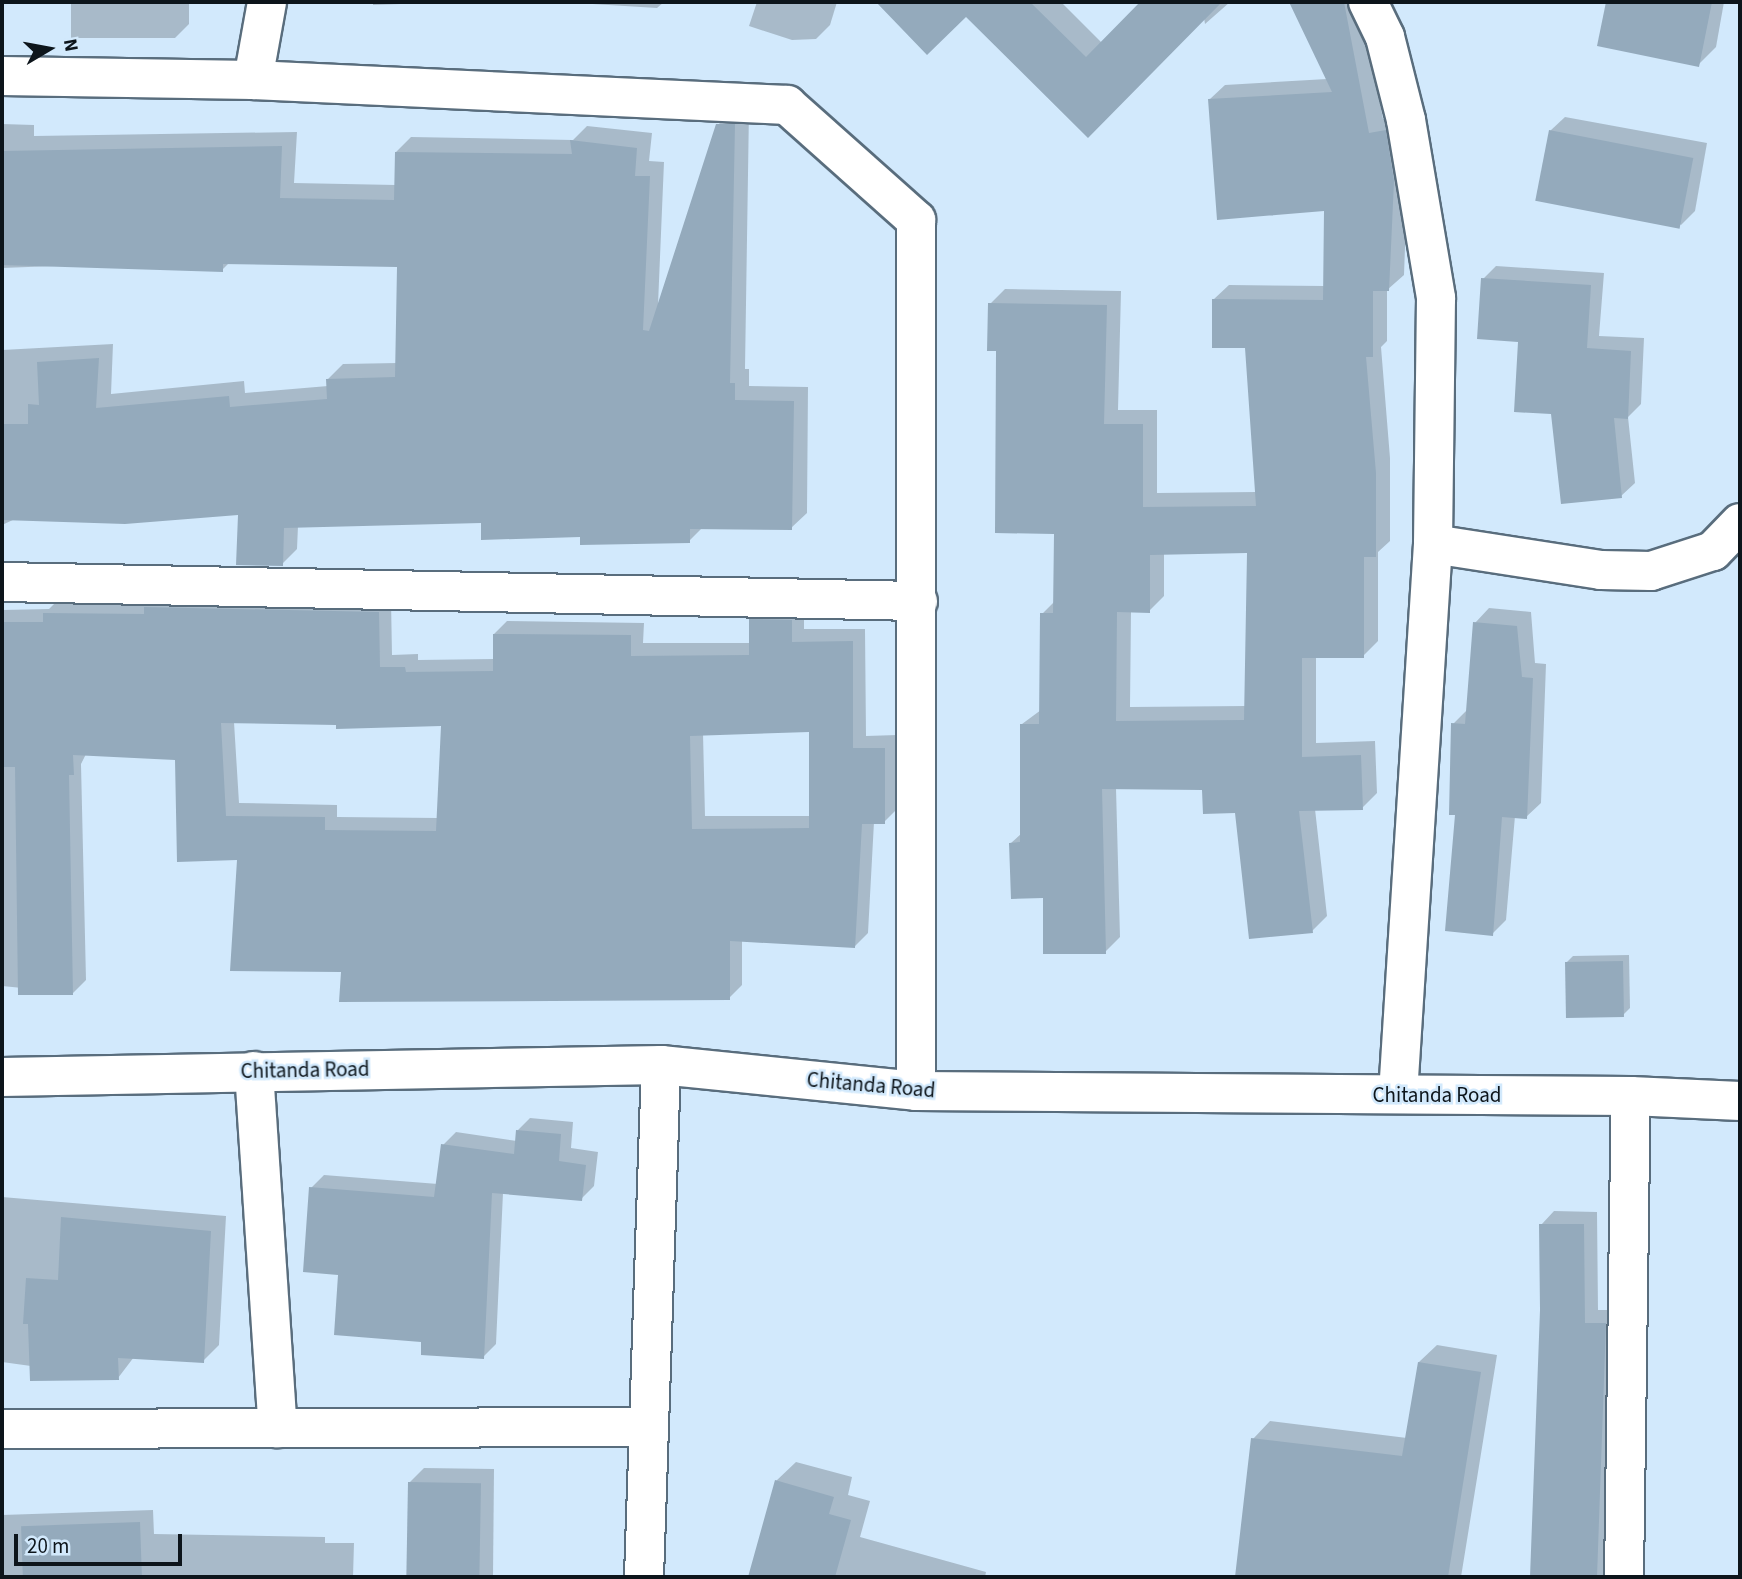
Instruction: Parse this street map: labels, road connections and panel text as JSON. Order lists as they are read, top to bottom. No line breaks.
{"streets":{"street":["Chitanda Road"]},"scale_bar":"20 m","north":"right"}
